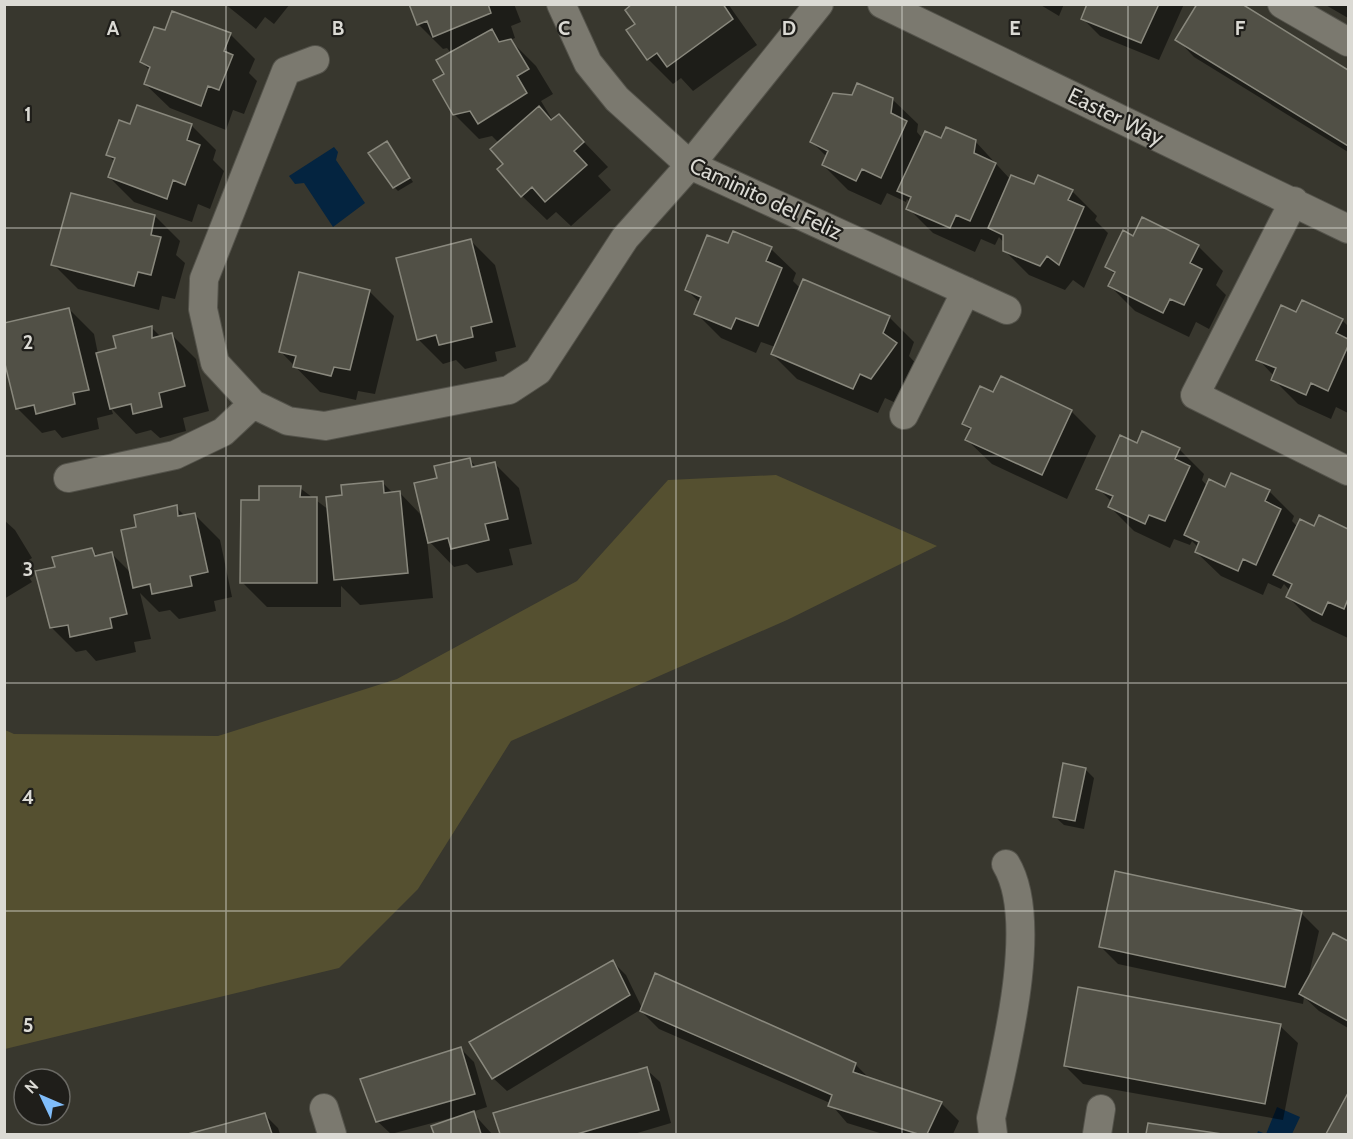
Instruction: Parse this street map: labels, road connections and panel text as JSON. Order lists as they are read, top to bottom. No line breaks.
{"streets":{"street":["Easter Way","Caminito del Feliz"]},"north":"top left","grid":{"columns":["A","B","C","D","E","F"],"rows":["1","2","3","4","5"]}}
